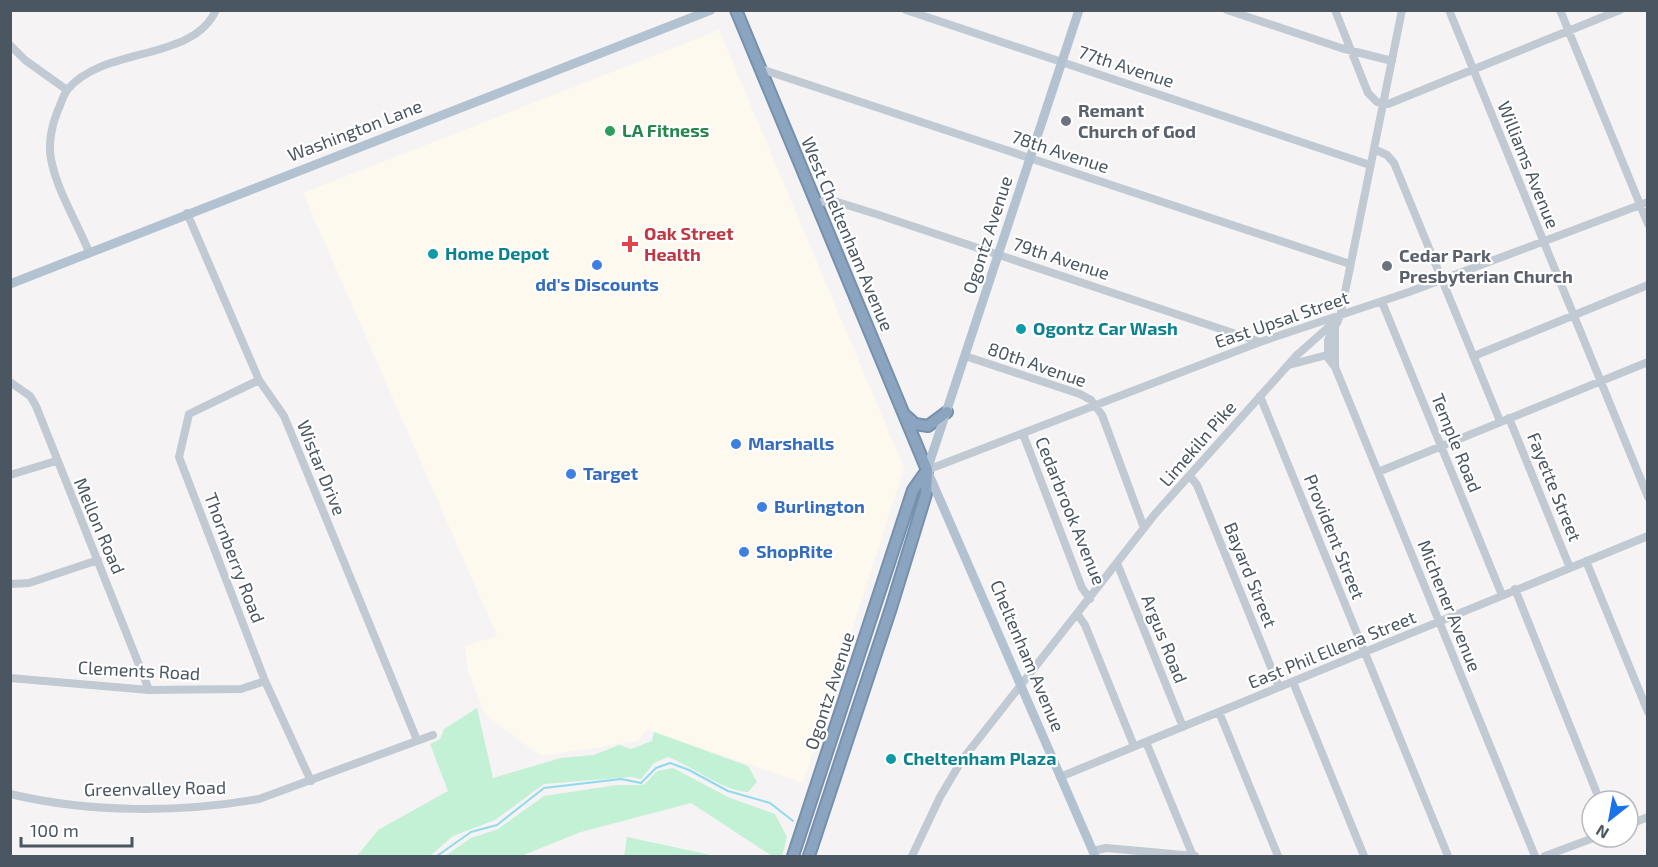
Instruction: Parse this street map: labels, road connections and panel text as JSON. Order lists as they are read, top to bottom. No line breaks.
{"streets":{"highway":["West Cheltenham Avenue","Ogontz Avenue"],"main road":["Washington Lane","Cheltenham Avenue"],"street":["77th Avenue","78th Avenue","Williams Avenue","79th Avenue","East Upsal Street","80th Avenue","Temple Road","Limekiln Pike","Wistar Drive","Fayette Street","Cedarbrook Avenue","Mellon Road","Provident Street","Thornberry Road","Bayard Street","Michener Avenue","Argus Road","East Phil Ellena Street","Clements Road","Greenvalley Road"]},"crossings":[["77th Avenue","Ogontz Avenue"],["Washington Lane","Wistar Drive"],["78th Avenue","West Cheltenham Avenue"],["78th Avenue","Ogontz Avenue"],["Williams Avenue","East Upsal Street"],["West Cheltenham Avenue","Ogontz Avenue"],["West Cheltenham Avenue","79th Avenue"],["West Cheltenham Avenue","East Upsal Street"],["West Cheltenham Avenue","Cheltenham Avenue"],["Ogontz Avenue","79th Avenue"],["Ogontz Avenue","East Upsal Street"],["Ogontz Avenue","80th Avenue"],["Ogontz Avenue","Cheltenham Avenue"],["79th Avenue","East Upsal Street"],["East Upsal Street","80th Avenue"],["East Upsal Street","Temple Road"],["East Upsal Street","Limekiln Pike"],["East Upsal Street","Cedarbrook Avenue"],["East Upsal Street","Michener Avenue"],["East Upsal Street","Cheltenham Avenue"],["Temple Road","East Phil Ellena Street"],["Limekiln Pike","Cedarbrook Avenue"],["Limekiln Pike","Provident Street"],["Limekiln Pike","Bayard Street"],["Limekiln Pike","Michener Avenue"],["Limekiln Pike","Argus Road"],["Limekiln Pike","Cheltenham Avenue"],["Wistar Drive","Thornberry Road"],["Wistar Drive","Greenvalley Road"],["Fayette Street","East Phil Ellena Street"],["Mellon Road","Clements Road"],["Provident Street","East Phil Ellena Street"],["Thornberry Road","Clements Road"],["Thornberry Road","Greenvalley Road"],["Bayard Street","East Phil Ellena Street"],["Michener Avenue","East Phil Ellena Street"],["Argus Road","East Phil Ellena Street"],["East Phil Ellena Street","Cheltenham Avenue"]],"places":{"other":["Remant Church of God","LA Fitness","Home Depot","dd's Discounts","Cedar Park Presbyterian Church","Ogontz Car Wash","Marshalls","Target","Burlington","ShopRite","Cheltenham Plaza"],"health":["Oak Street Health"]},"scale_bar":"100 m","north":"bottom left"}
